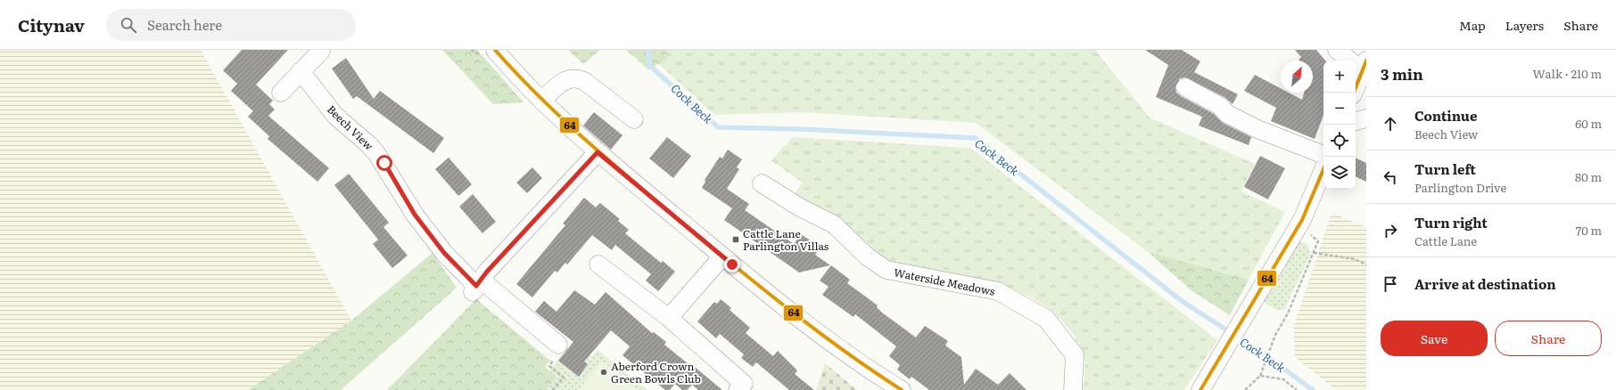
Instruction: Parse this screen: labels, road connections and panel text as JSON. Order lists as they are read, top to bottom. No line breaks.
{"streets":{"street":["Beech View","Waterside Meadows"]},"water":["Cock Beck"],"places":{"transit":["Cattle Lane Parlington Villas"],"other":["Aberford Crown Green Bowls Club"]},"lines":["transit line 64"],"north":"top right","page":{"header":"Citynav","search":"Search here","nav":["Map","Layers","Share"],"heading":["3 min","Walk · 210 m"],"map_buttons":["+","−"],"list":[["Continue","Beech View","60 m"],["Turn left","Parlington Drive","80 m"],["Turn right","Cattle Lane","70 m"],"Arrive at destination"],"buttons":["Save","Share"]}}
